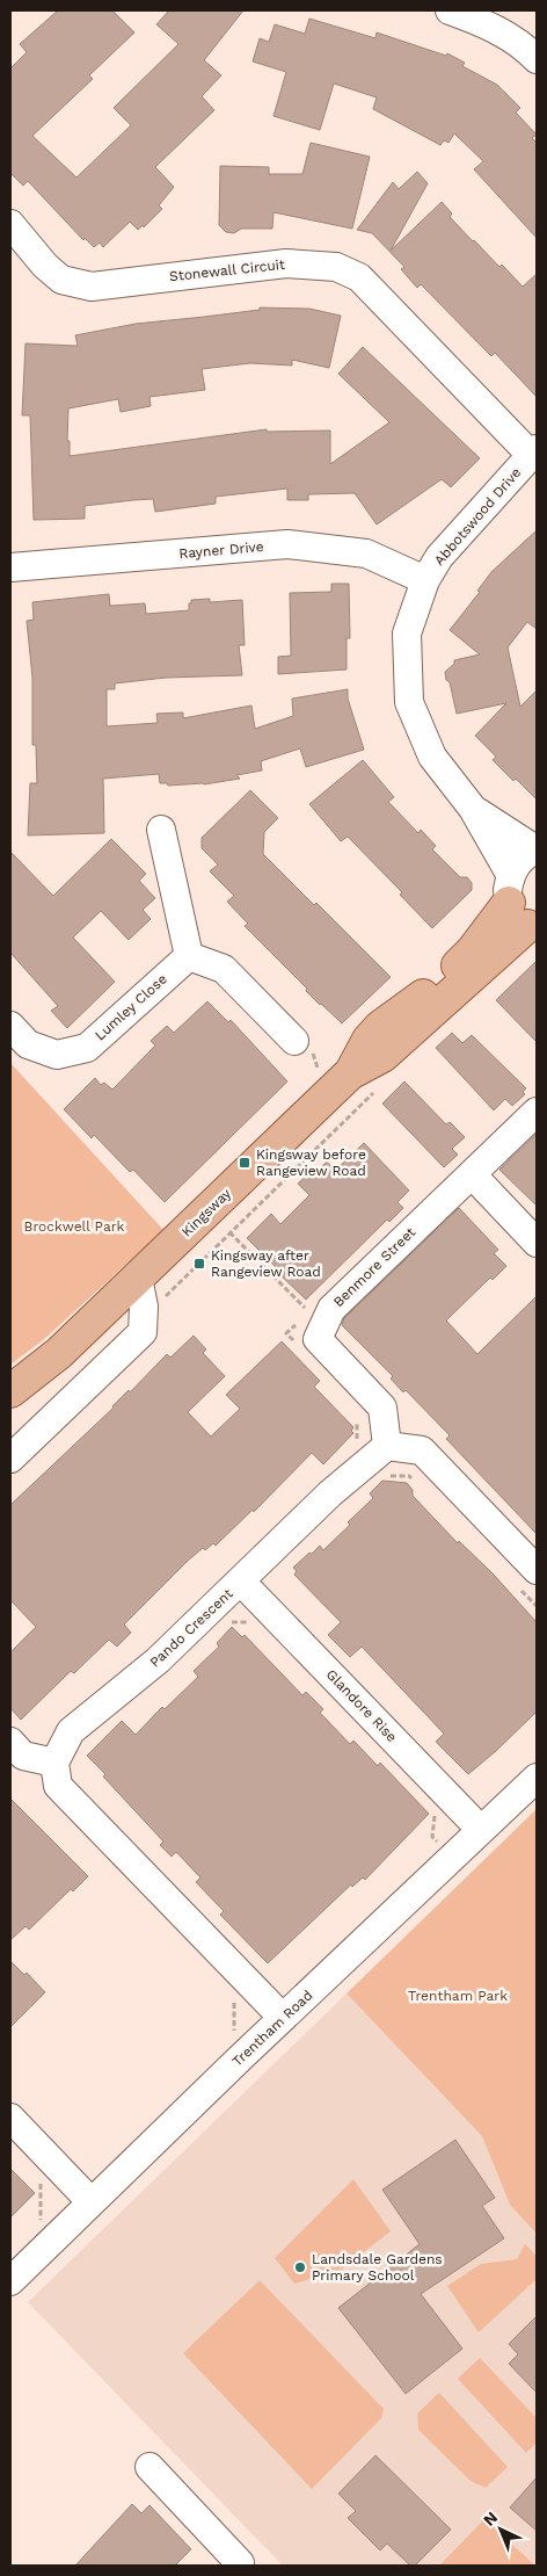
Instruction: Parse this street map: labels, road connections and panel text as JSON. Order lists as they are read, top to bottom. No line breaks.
{"streets":{"main road":["Kingsway"],"street":["Stonewall Circuit","Abbotswood Drive","Rayner Drive","Lumley Close","Benmore Street","Pando Crescent","Glandore Rise","Trentham Road"]},"crossings":[["Stonewall Circuit","Abbotswood Drive"],["Abbotswood Drive","Rayner Drive"],["Abbotswood Drive","Kingsway"],["Pando Crescent","Glandore Rise"],["Glandore Rise","Trentham Road"]],"parks":["Brockwell Park","Trentham Park"],"places":{"transit":["Kingsway before Rangeview Road","Kingsway after Rangeview Road"],"other":["Landsdale Gardens Primary School"]},"north":"top left"}
